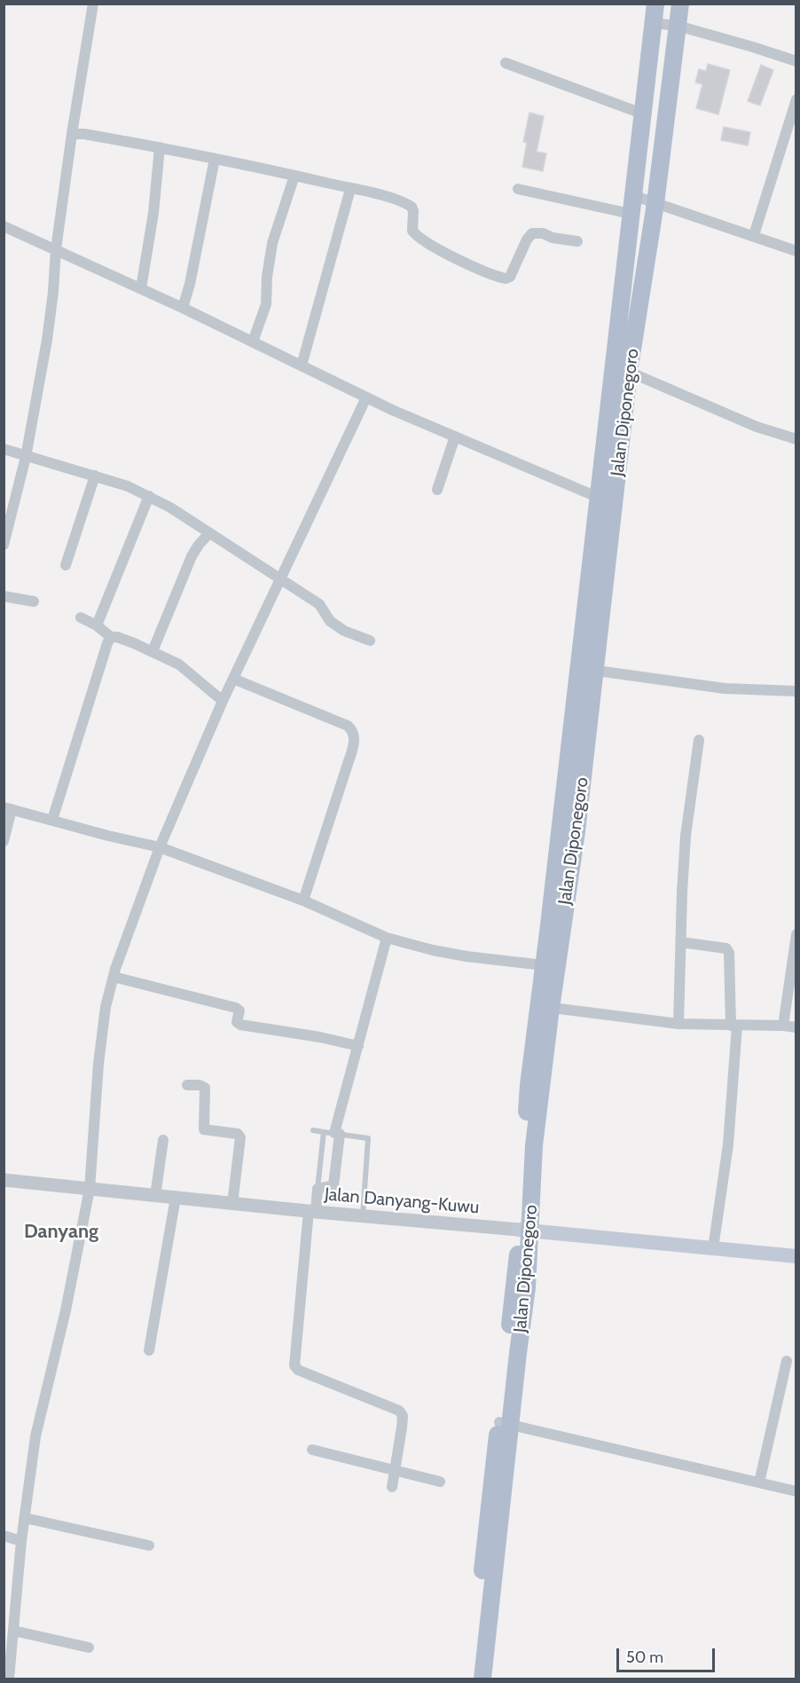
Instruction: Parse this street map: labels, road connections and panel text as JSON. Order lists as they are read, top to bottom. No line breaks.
{"streets":{"main road":["Jalan Diponegoro","Jalan Danyang-Kuwu"]},"crossings":[["Jalan Diponegoro","Jalan Danyang-Kuwu"]],"districts":["Danyang"],"scale_bar":"50 m"}
